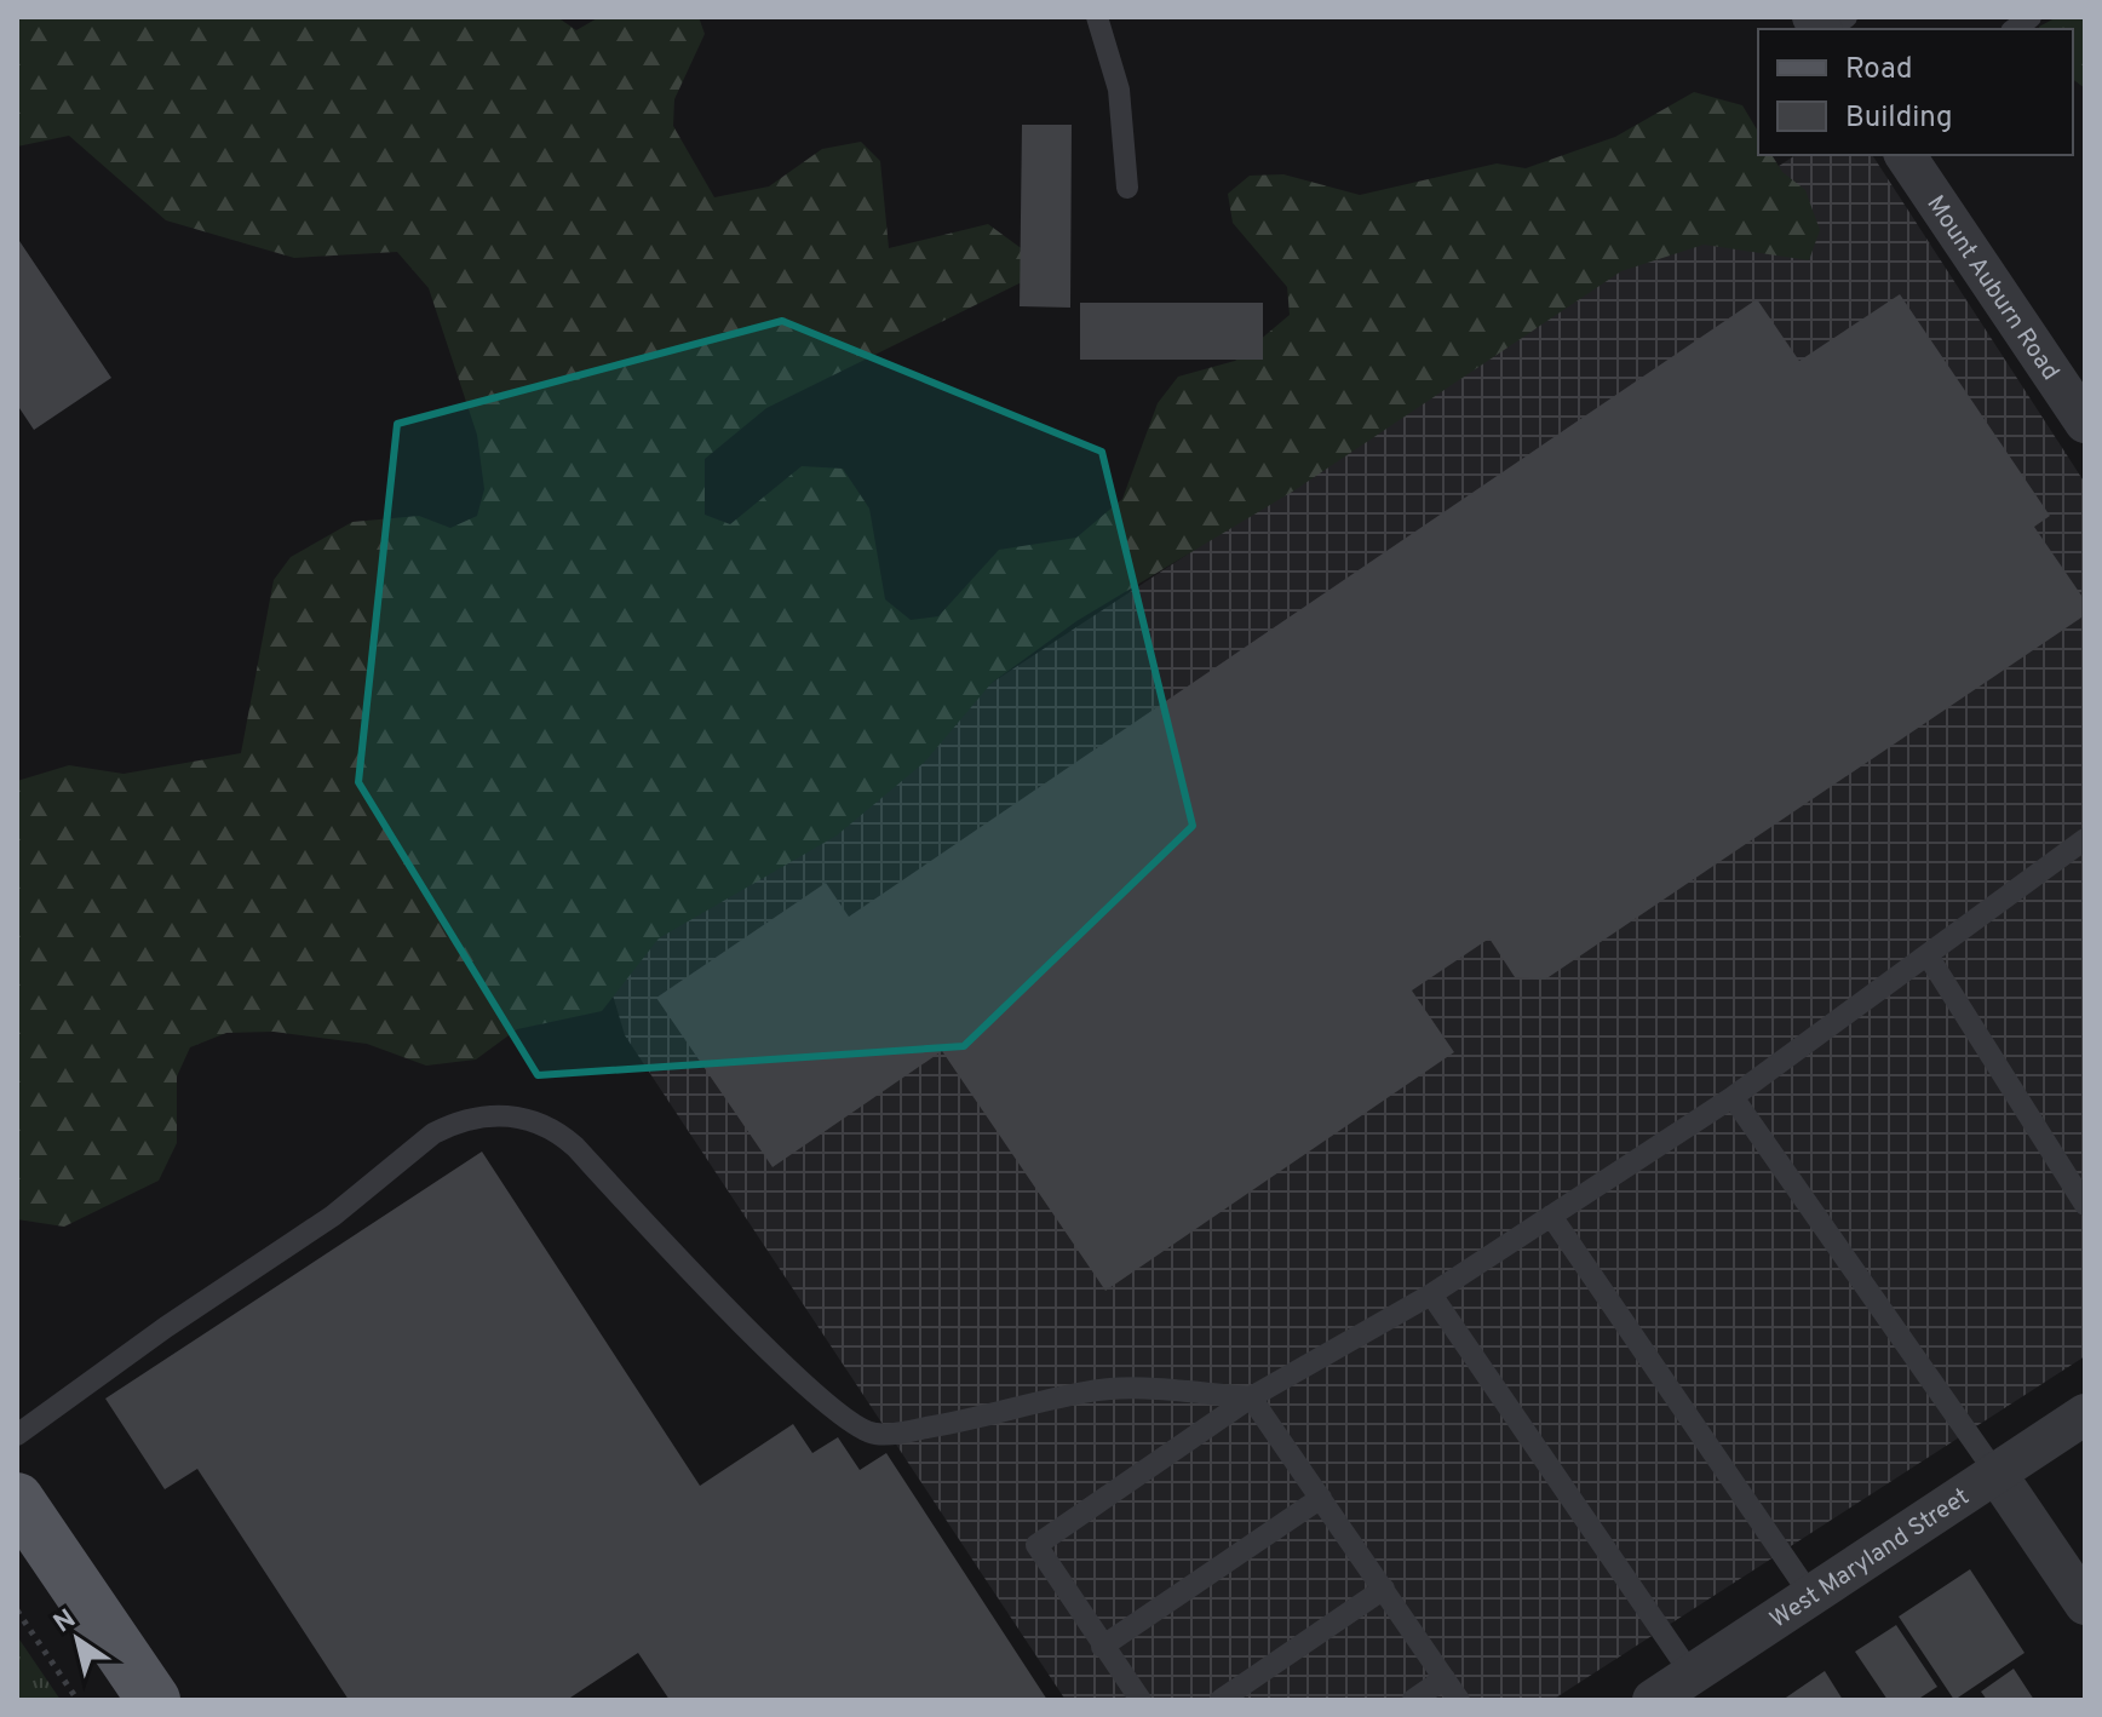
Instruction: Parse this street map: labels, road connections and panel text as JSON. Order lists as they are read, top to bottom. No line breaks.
{"streets":{"street":["Mount Auburn Road","West Maryland Street"]},"legend":["Road","Building"],"north":"top left"}
